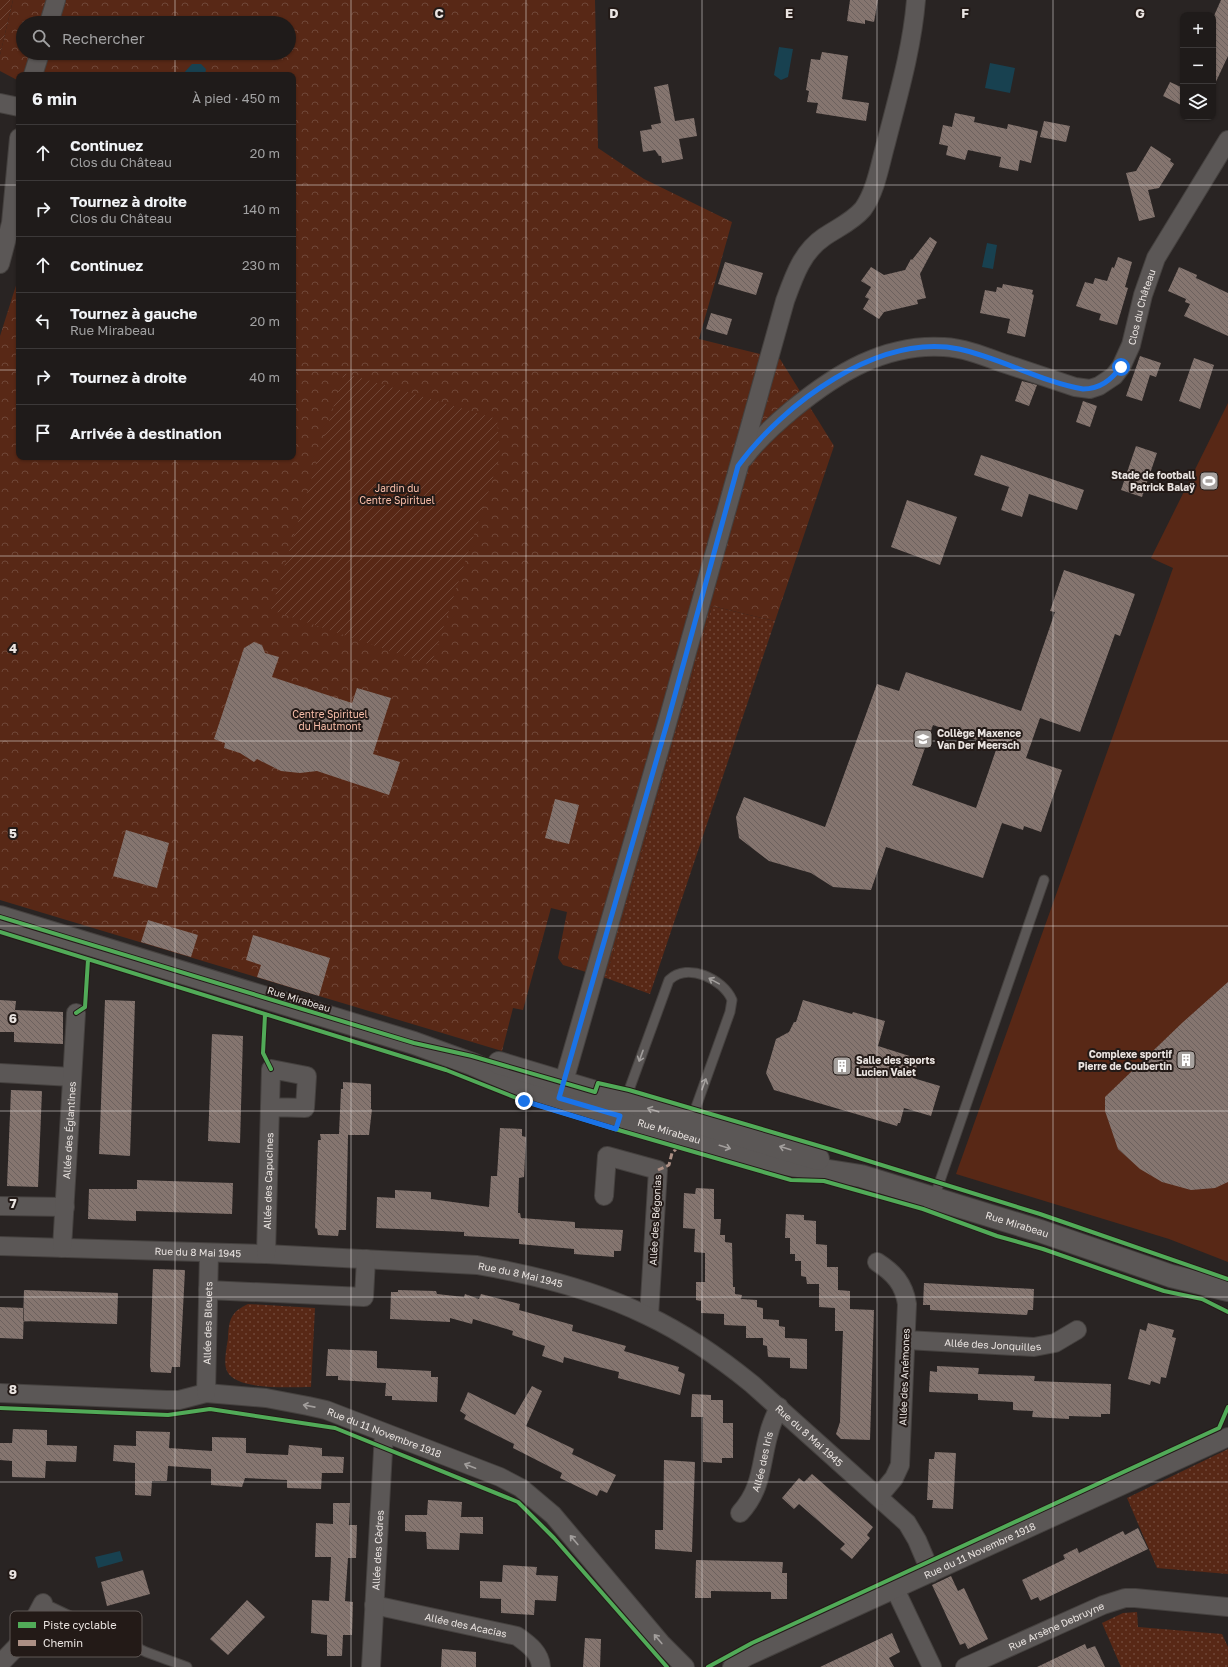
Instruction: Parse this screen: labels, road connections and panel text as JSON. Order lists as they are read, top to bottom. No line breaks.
{"streets":{"main road":["Rue Mirabeau"],"street":["Clos du Château","Allée des Églantines","Allée des Capucines","Allée des Bégonias","Rue du 8 Mai 1945","Allée des Bleuets","Allée des Jonquilles","Allée des Anémones","Rue du 11 Novembre 1918","Allée des Iris","Allée des Cèdres","Allée des Acacias","Rue Arsène Debruyne"]},"crossings":[["Allée des Églantines","Rue du 8 Mai 1945"],["Allée des Capucines","Rue du 8 Mai 1945"],["Allée des Bégonias","Rue du 8 Mai 1945"],["Rue du 8 Mai 1945","Allée des Bleuets"],["Rue du 8 Mai 1945","Allée des Anémones"],["Rue du 8 Mai 1945","Rue du 11 Novembre 1918"],["Rue du 8 Mai 1945","Allée des Iris"],["Allée des Bleuets","Rue du 11 Novembre 1918"],["Allée des Jonquilles","Allée des Anémones"],["Rue du 11 Novembre 1918","Allée des Cèdres"],["Allée des Cèdres","Allée des Acacias"]],"one_way":["Rue du 11 Novembre 1918"],"parks":["Jardin du Centre Spirituel","Centre Spirituel du Hautmont"],"places":{"sports":["Stade de football Patrick Balaÿ"],"school or university":["Collège Maxence Van Der Meersch"],"building":["Complexe sportif Pierre de Coubertin","Salle des sports Lucien Valet"]},"legend":["Piste cyclable","Chemin"],"page":{"map_buttons":["+","−"],"search":"Rechercher","heading":["6 min","À pied · 450 m"],"list":[["Continuez","Clos du Château","20 m"],["Tournez à droite","Clos du Château","140 m"],["Continuez","230 m"],["Tournez à gauche","Rue Mirabeau","20 m"],["Tournez à droite","40 m"],"Arrivée à destination"]},"grid":{"columns":["C","D","E","F","G"],"rows":["4","5","6","7","8","9"]}}
